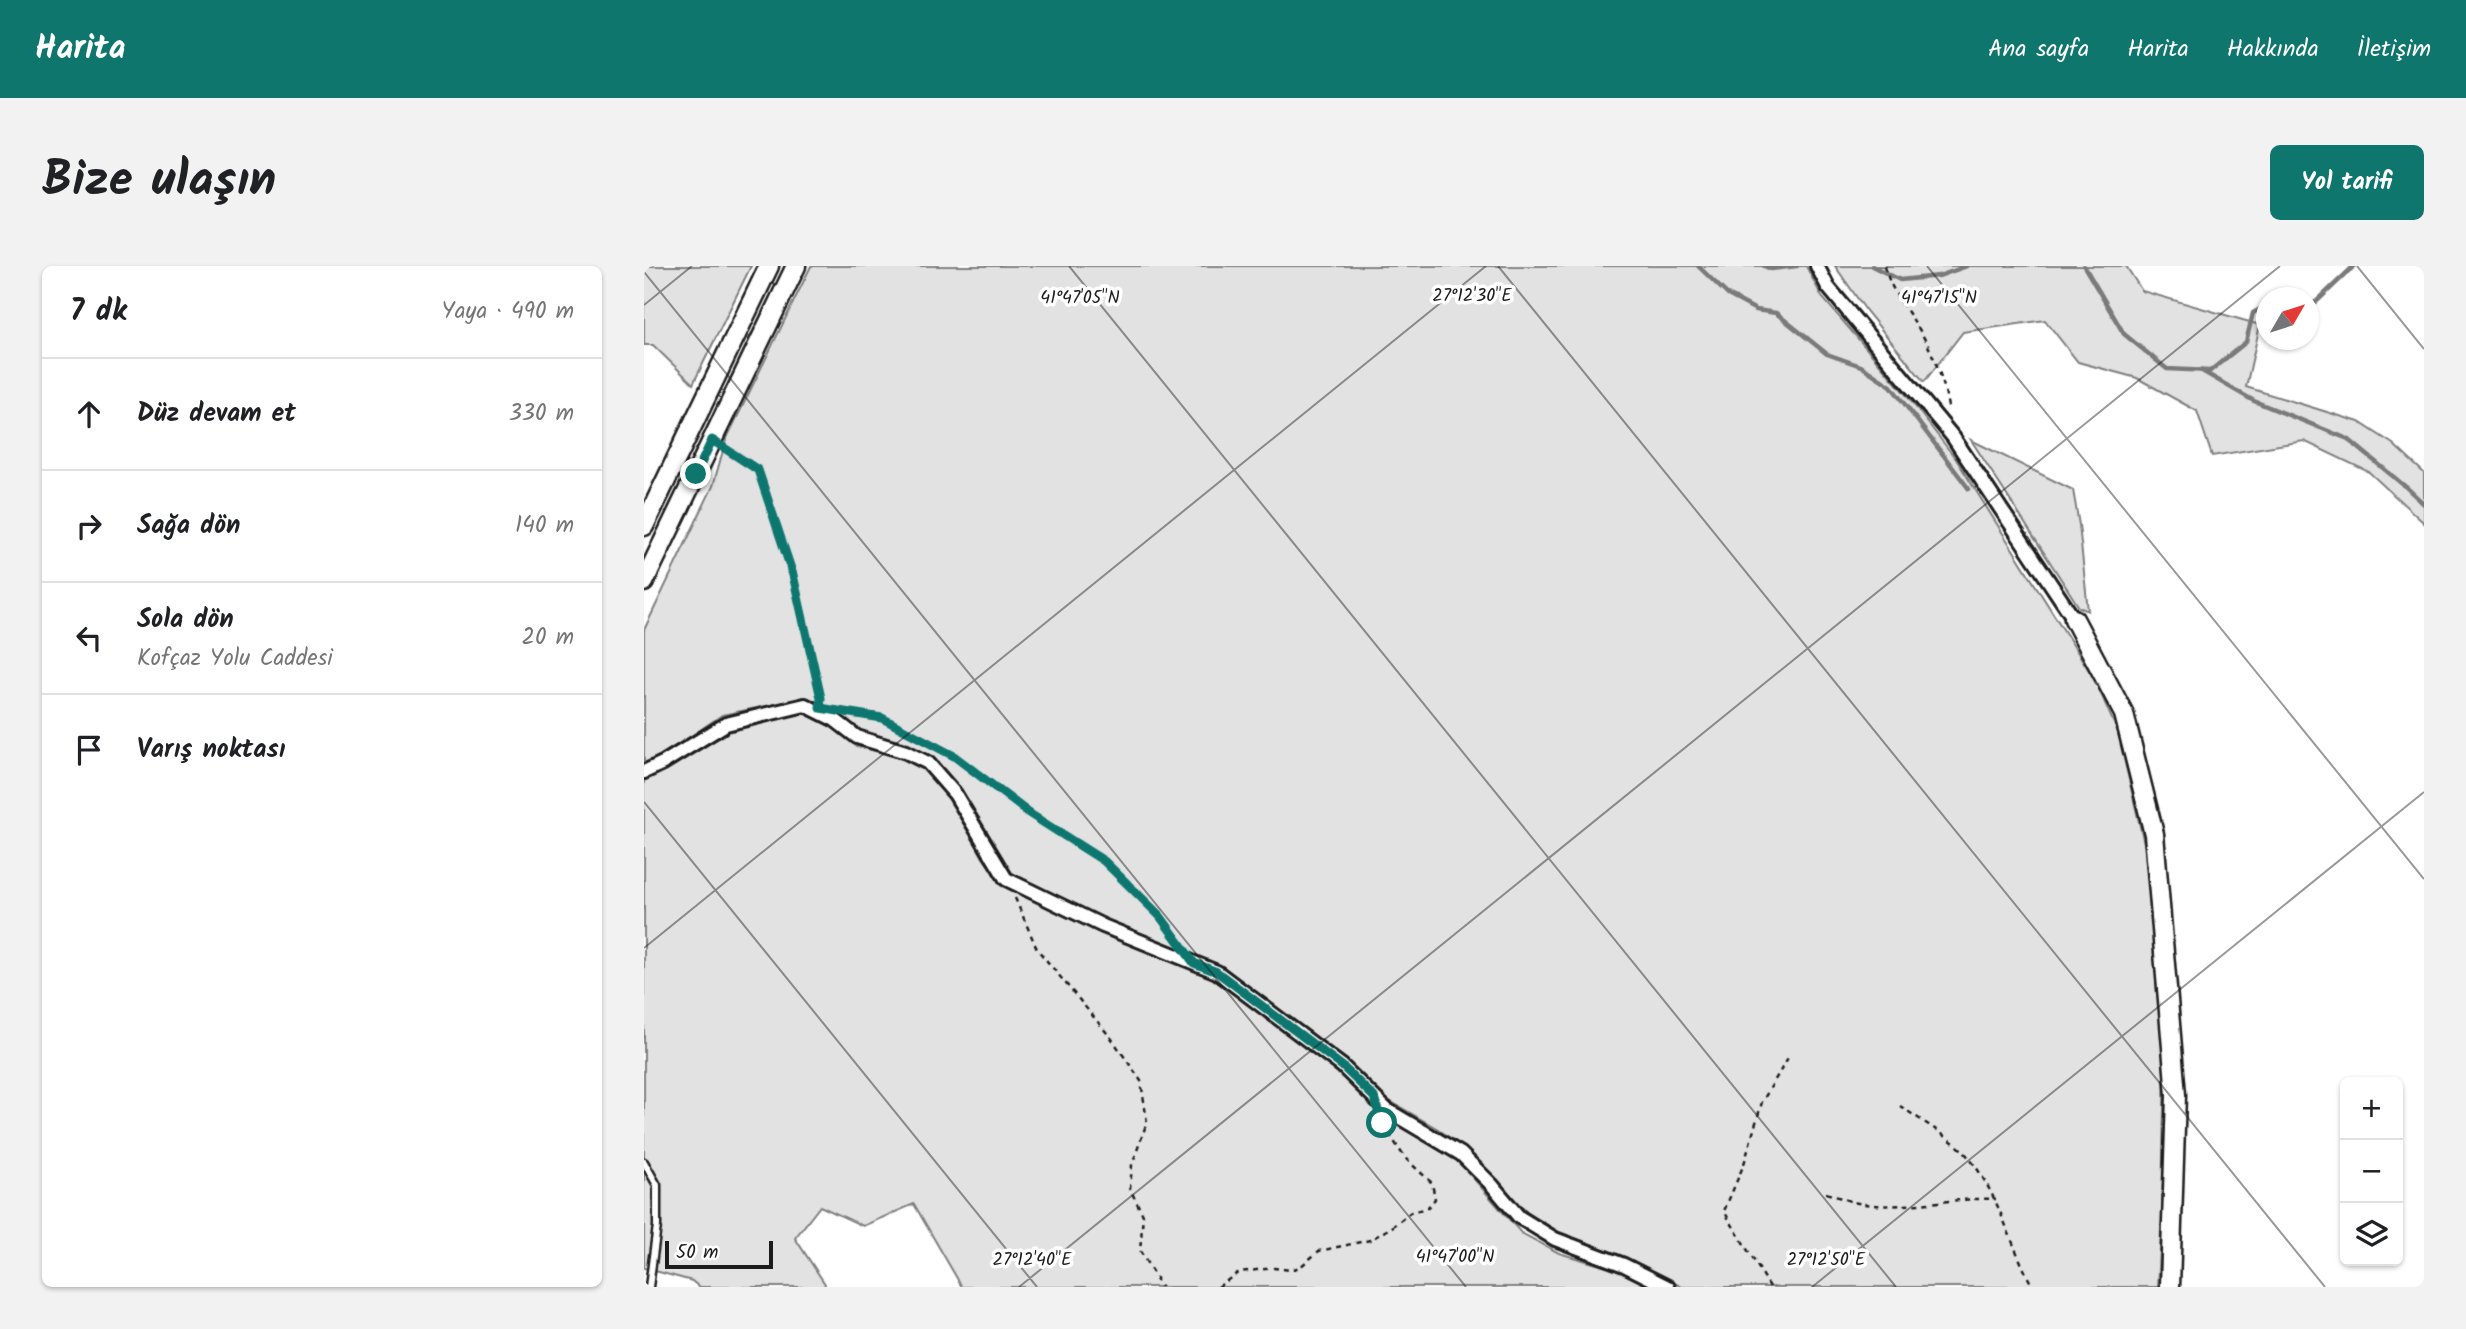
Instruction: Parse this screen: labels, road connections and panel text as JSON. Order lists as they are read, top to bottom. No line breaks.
{"scale_bar":"50 m","north":"top right","page":{"header":"Harita","nav":["Ana sayfa","Harita","Hakkında","İletişim"],"title":"Bize ulaşın","buttons":"Yol tarifi","heading":["7 dk","Yaya · 490 m"],"list":[["Düz devam et","330 m"],["Sağa dön","140 m"],["Sola dön","Kofçaz Yolu Caddesi","20 m"],"Varış noktası"],"map_buttons":["+","−"],"scale":"50 m"},"coordinates":["27°12'30\"E","41°47'05\"N","41°47'15\"N","41°47'00\"N","27°12'40\"E","27°12'50\"E"]}
